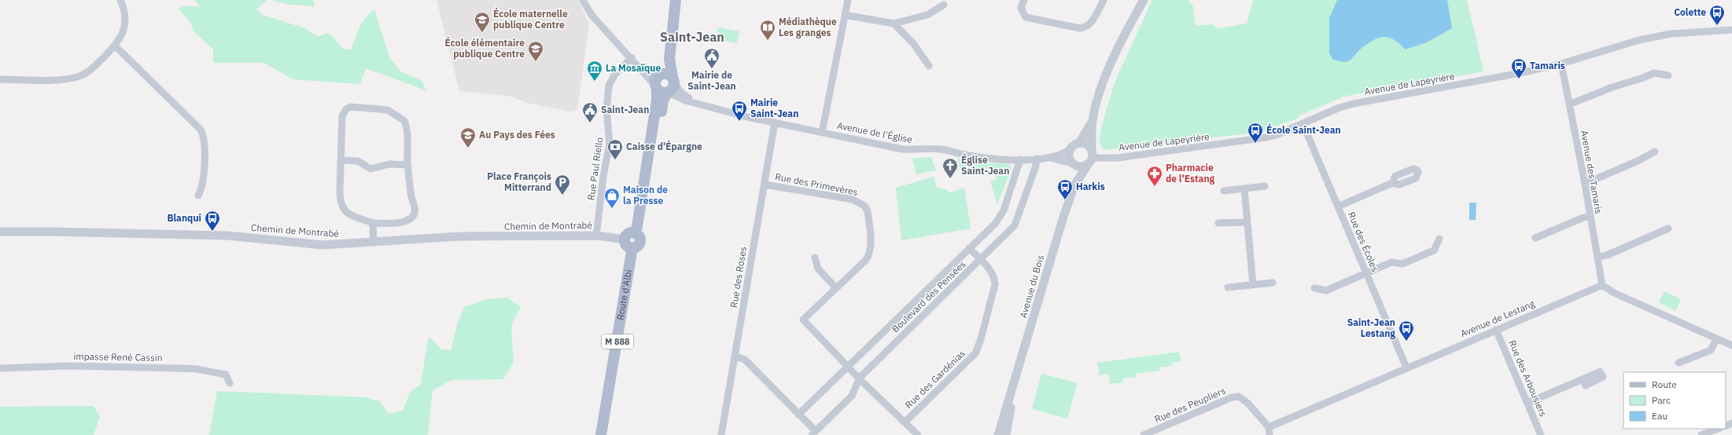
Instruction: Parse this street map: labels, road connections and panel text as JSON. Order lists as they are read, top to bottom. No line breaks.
{"streets":{"main road":["Route d'Albi","M 888"],"street":["Avenue de Lapeyrière","Avenue de l'Église","Rue Paul Riello","Avenue des Tamaris","Rue des Primevères","Chemin de Montrabé","Rue des Écoles","Rue des Roses","Avenue du Bois","Boulevard des Pensées","Avenue de Lestang","impasse René Cassin","Rue des Arbousiers","Rue des Gardénias","Rue des Peupliers"]},"crossings":[["Avenue de Lapeyrière","Avenue de l'Église"],["Avenue de Lapeyrière","Avenue des Tamaris"],["Avenue de Lapeyrière","Rue des Écoles"],["Avenue de Lapeyrière","Avenue du Bois"],["Avenue de l'Église","Rue des Roses"],["Avenue de l'Église","Avenue du Bois"],["Avenue de l'Église","Boulevard des Pensées"],["Rue Paul Riello","Chemin de Montrabé"],["Avenue des Tamaris","Avenue de Lestang"],["Rue des Primevères","Rue des Roses"],["Rue des Primevères","Boulevard des Pensées"],["Chemin de Montrabé","Route d'Albi"],["Rue des Écoles","Avenue de Lestang"],["Boulevard des Pensées","Rue des Gardénias"],["Avenue de Lestang","Rue des Arbousiers"],["Avenue de Lestang","Rue des Peupliers"]],"districts":["Saint-Jean"],"places":{"bus stop":["Colette","Tamaris","Mairie Saint-Jean","École Saint-Jean","Harkis","Blanqui","Saint-Jean Lestang"],"school or university":["École maternelle publique Centre","École élémentaire publique Centre","Au Pays des Fées"],"library":["Médiathèque Les granges"],"public building":["Mairie de Saint-Jean","Saint-Jean"],"museum":["La Mosaïque"],"bank":["Caisse d'Épargne"],"church":["Église Saint-Jean"],"pharmacy":["Pharmacie de l'Estang"],"parking":["Place François Mitterrand"],"shop":["Maison de la Presse"]},"legend":["Route","Parc","Eau"]}
